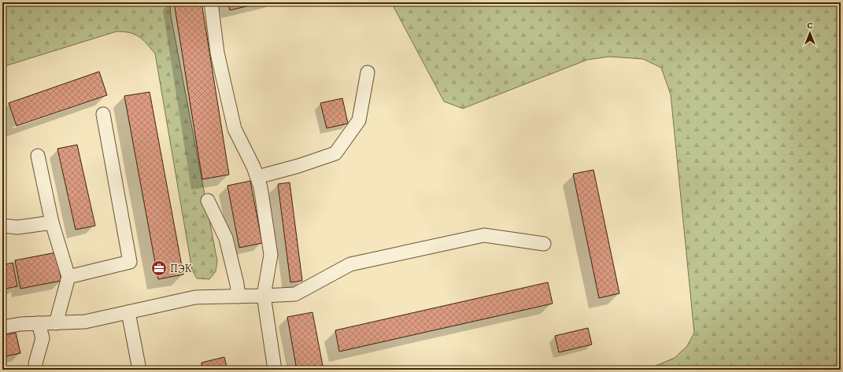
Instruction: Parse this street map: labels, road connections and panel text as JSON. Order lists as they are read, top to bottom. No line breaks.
{"places":{"office":["ПЭК"]},"north":"top"}
